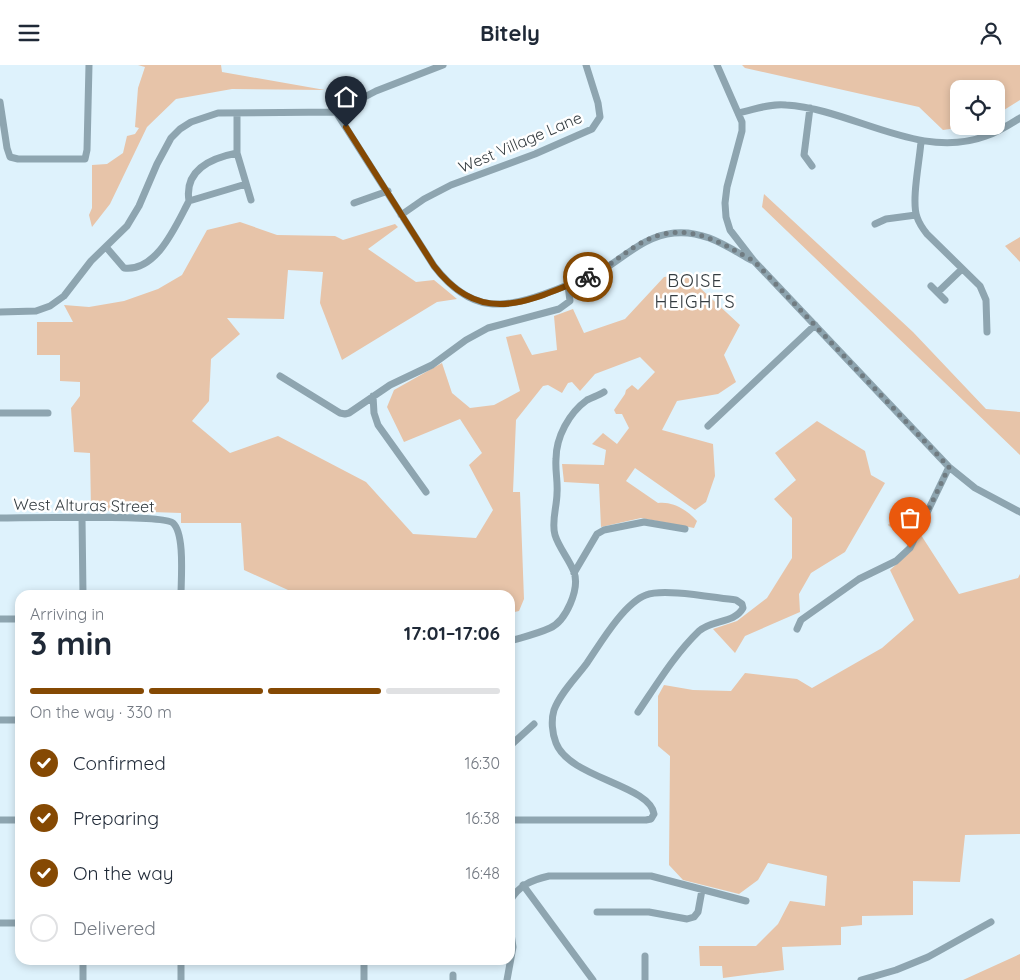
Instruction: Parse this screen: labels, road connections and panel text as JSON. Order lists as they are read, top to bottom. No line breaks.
{"streets":{"street":["West Village Lane","West Alturas Street"]},"districts":["BOISE HEIGHTS"],"page":{"header":"Bitely","heading":["3 min","Arriving in","17:01–17:06"],"bar":"On the way · 330 m","list":[["Confirmed","16:30"],["Preparing","16:38"],["On the way","16:48"],"Delivered"]}}
